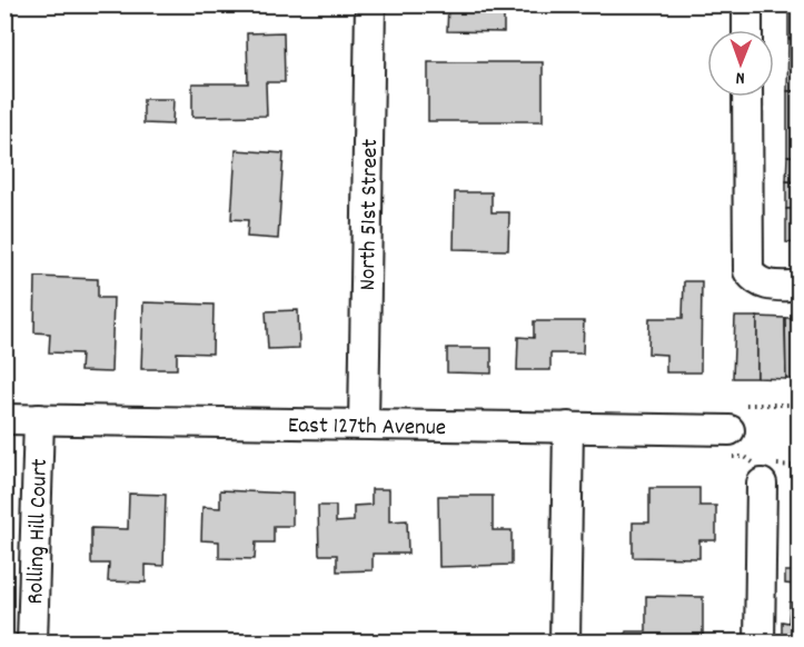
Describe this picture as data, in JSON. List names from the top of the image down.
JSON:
{
  "streets": {
    "street": ["North 51st Street", "East 127th Avenue", "Rolling Hill Court"]
  },
  "crossings": [
    ["North 51st Street", "East 127th Avenue"],
    ["East 127th Avenue", "Rolling Hill Court"]
  ],
  "north": "bottom"
}
